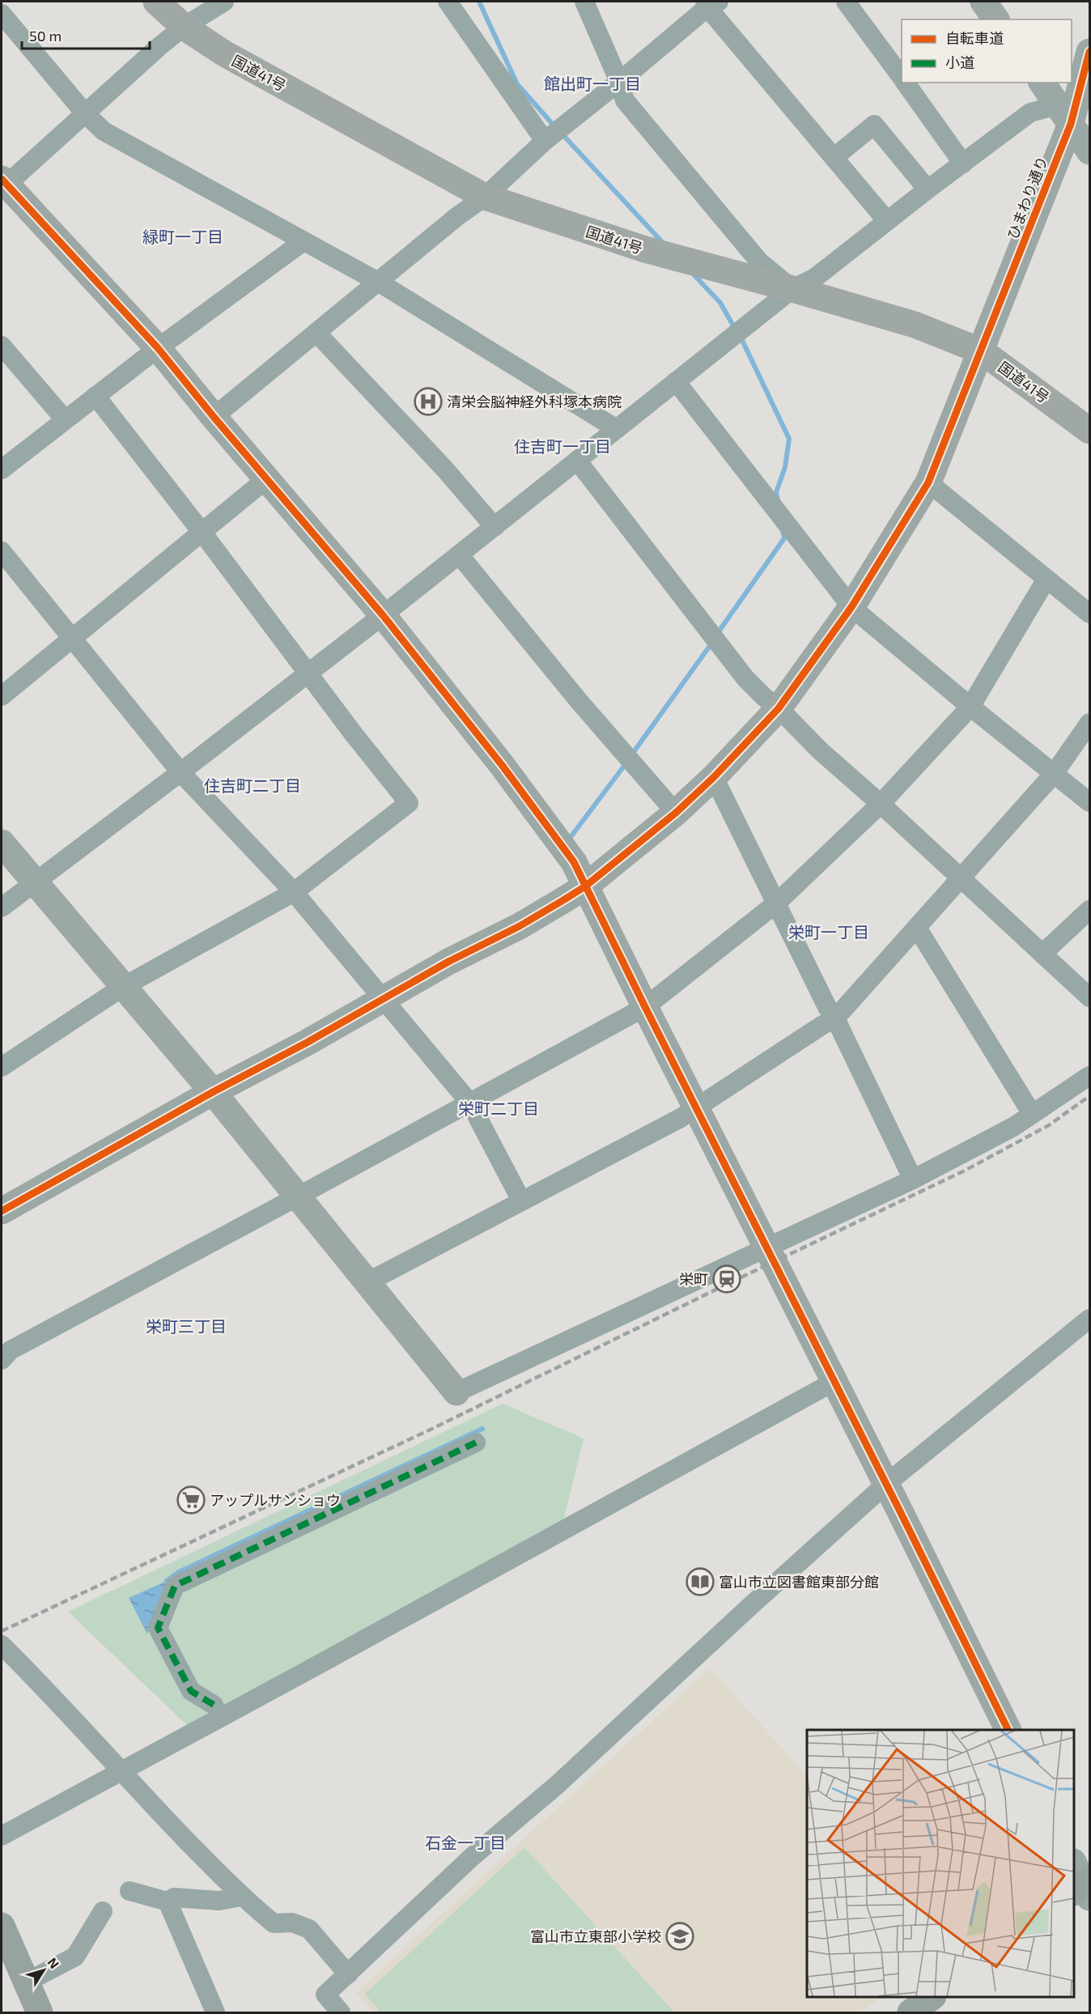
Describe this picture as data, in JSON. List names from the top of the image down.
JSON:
{
  "streets": {
    "highway": ["国道41号"],
    "street": ["ひまわり通り"]
  },
  "crossings": [
    ["国道41号", "ひまわり通り"]
  ],
  "districts": [
    "館出町一丁目",
    "緑町一丁目",
    "住吉町一丁目",
    "住吉町二丁目",
    "栄町一丁目",
    "栄町二丁目",
    "栄町三丁目",
    "石金一丁目"
  ],
  "places": {
    "hospital": ["清栄会脳神経外科塚本病院"],
    "station": ["栄町"],
    "supermarket": ["アップルサンショウ"],
    "library": ["富山市立図書館東部分館"],
    "school or university": ["富山市立東部小学校"]
  },
  "legend": ["自転車道", "小道"],
  "scale_bar": "50 m",
  "north": "top right"
}
